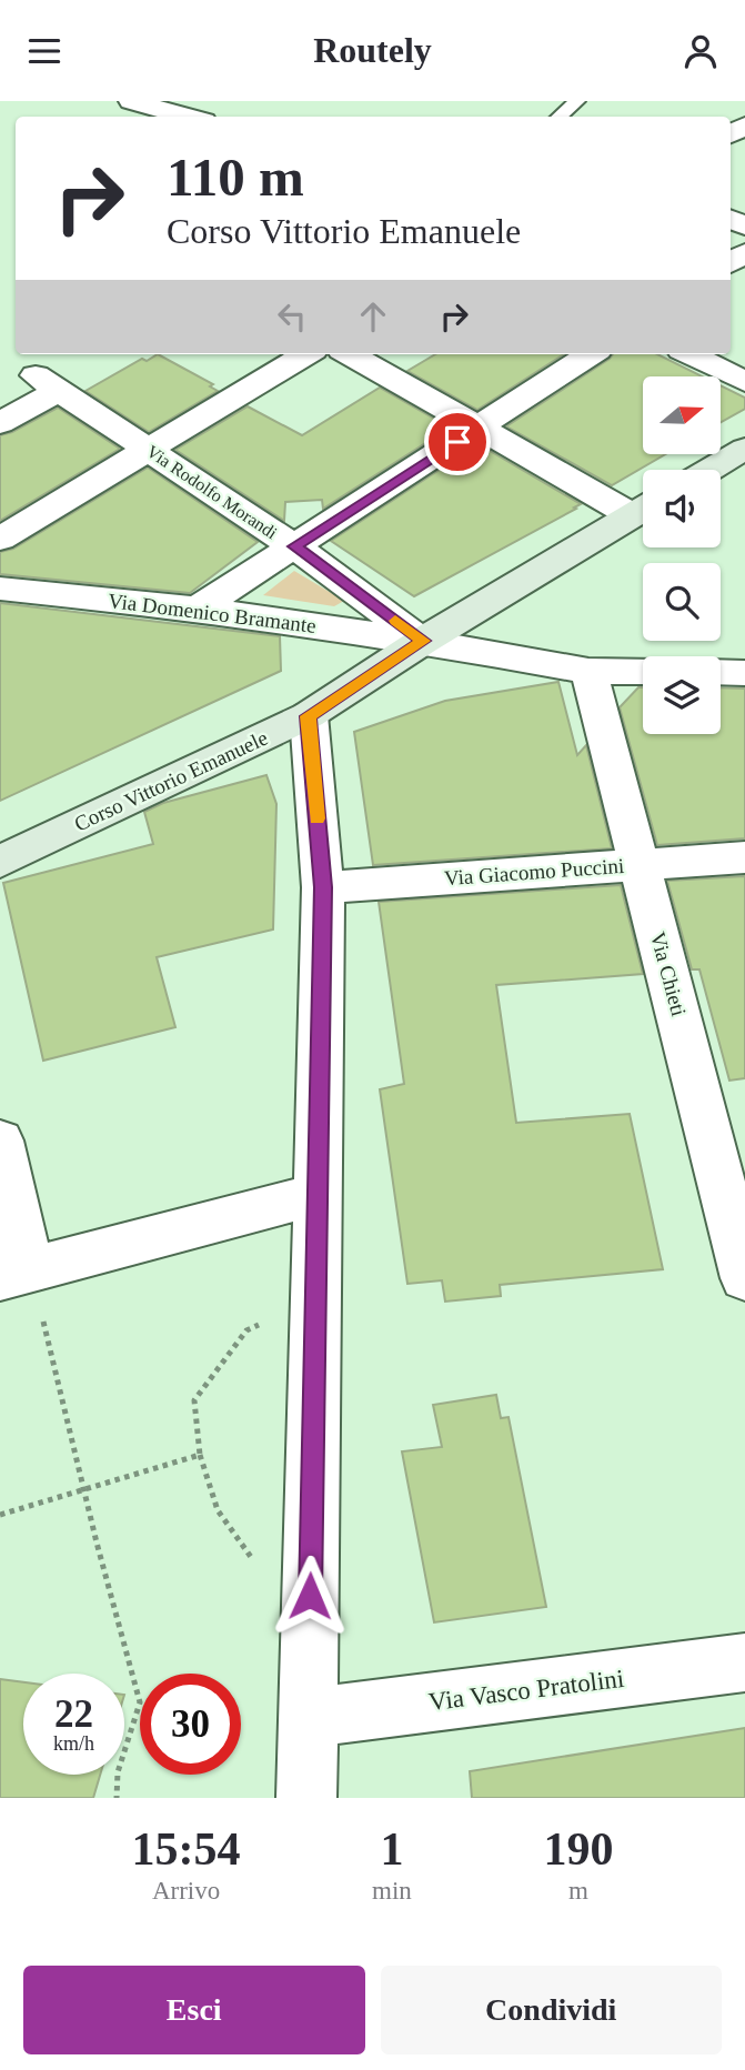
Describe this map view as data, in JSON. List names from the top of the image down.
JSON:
{
  "streets": {
    "main road": ["Corso Vittorio Emanuele"],
    "street": [
      "Via Rodolfo Morandi",
      "Via Domenico Bramante",
      "Via Giacomo Puccini",
      "Via Chieti",
      "Via Vasco Pratolini"
    ]
  },
  "crossings": [
    ["Via Rodolfo Morandi", "Via Domenico Bramante"],
    ["Via Rodolfo Morandi", "Corso Vittorio Emanuele"],
    ["Via Domenico Bramante", "Corso Vittorio Emanuele"],
    ["Via Domenico Bramante", "Via Chieti"],
    ["Via Giacomo Puccini", "Via Chieti"]
  ],
  "north": "right",
  "page": {
    "header": "Routely",
    "turn": ["110 m", "Corso Vittorio Emanuele"],
    "speed": "22 km/h",
    "limit": "30",
    "eta": [
      "15:54",
      "Arrivo",
      "1",
      "min",
      "190",
      "m"
    ],
    "buttons": ["Esci", "Condividi"]
  }
}
